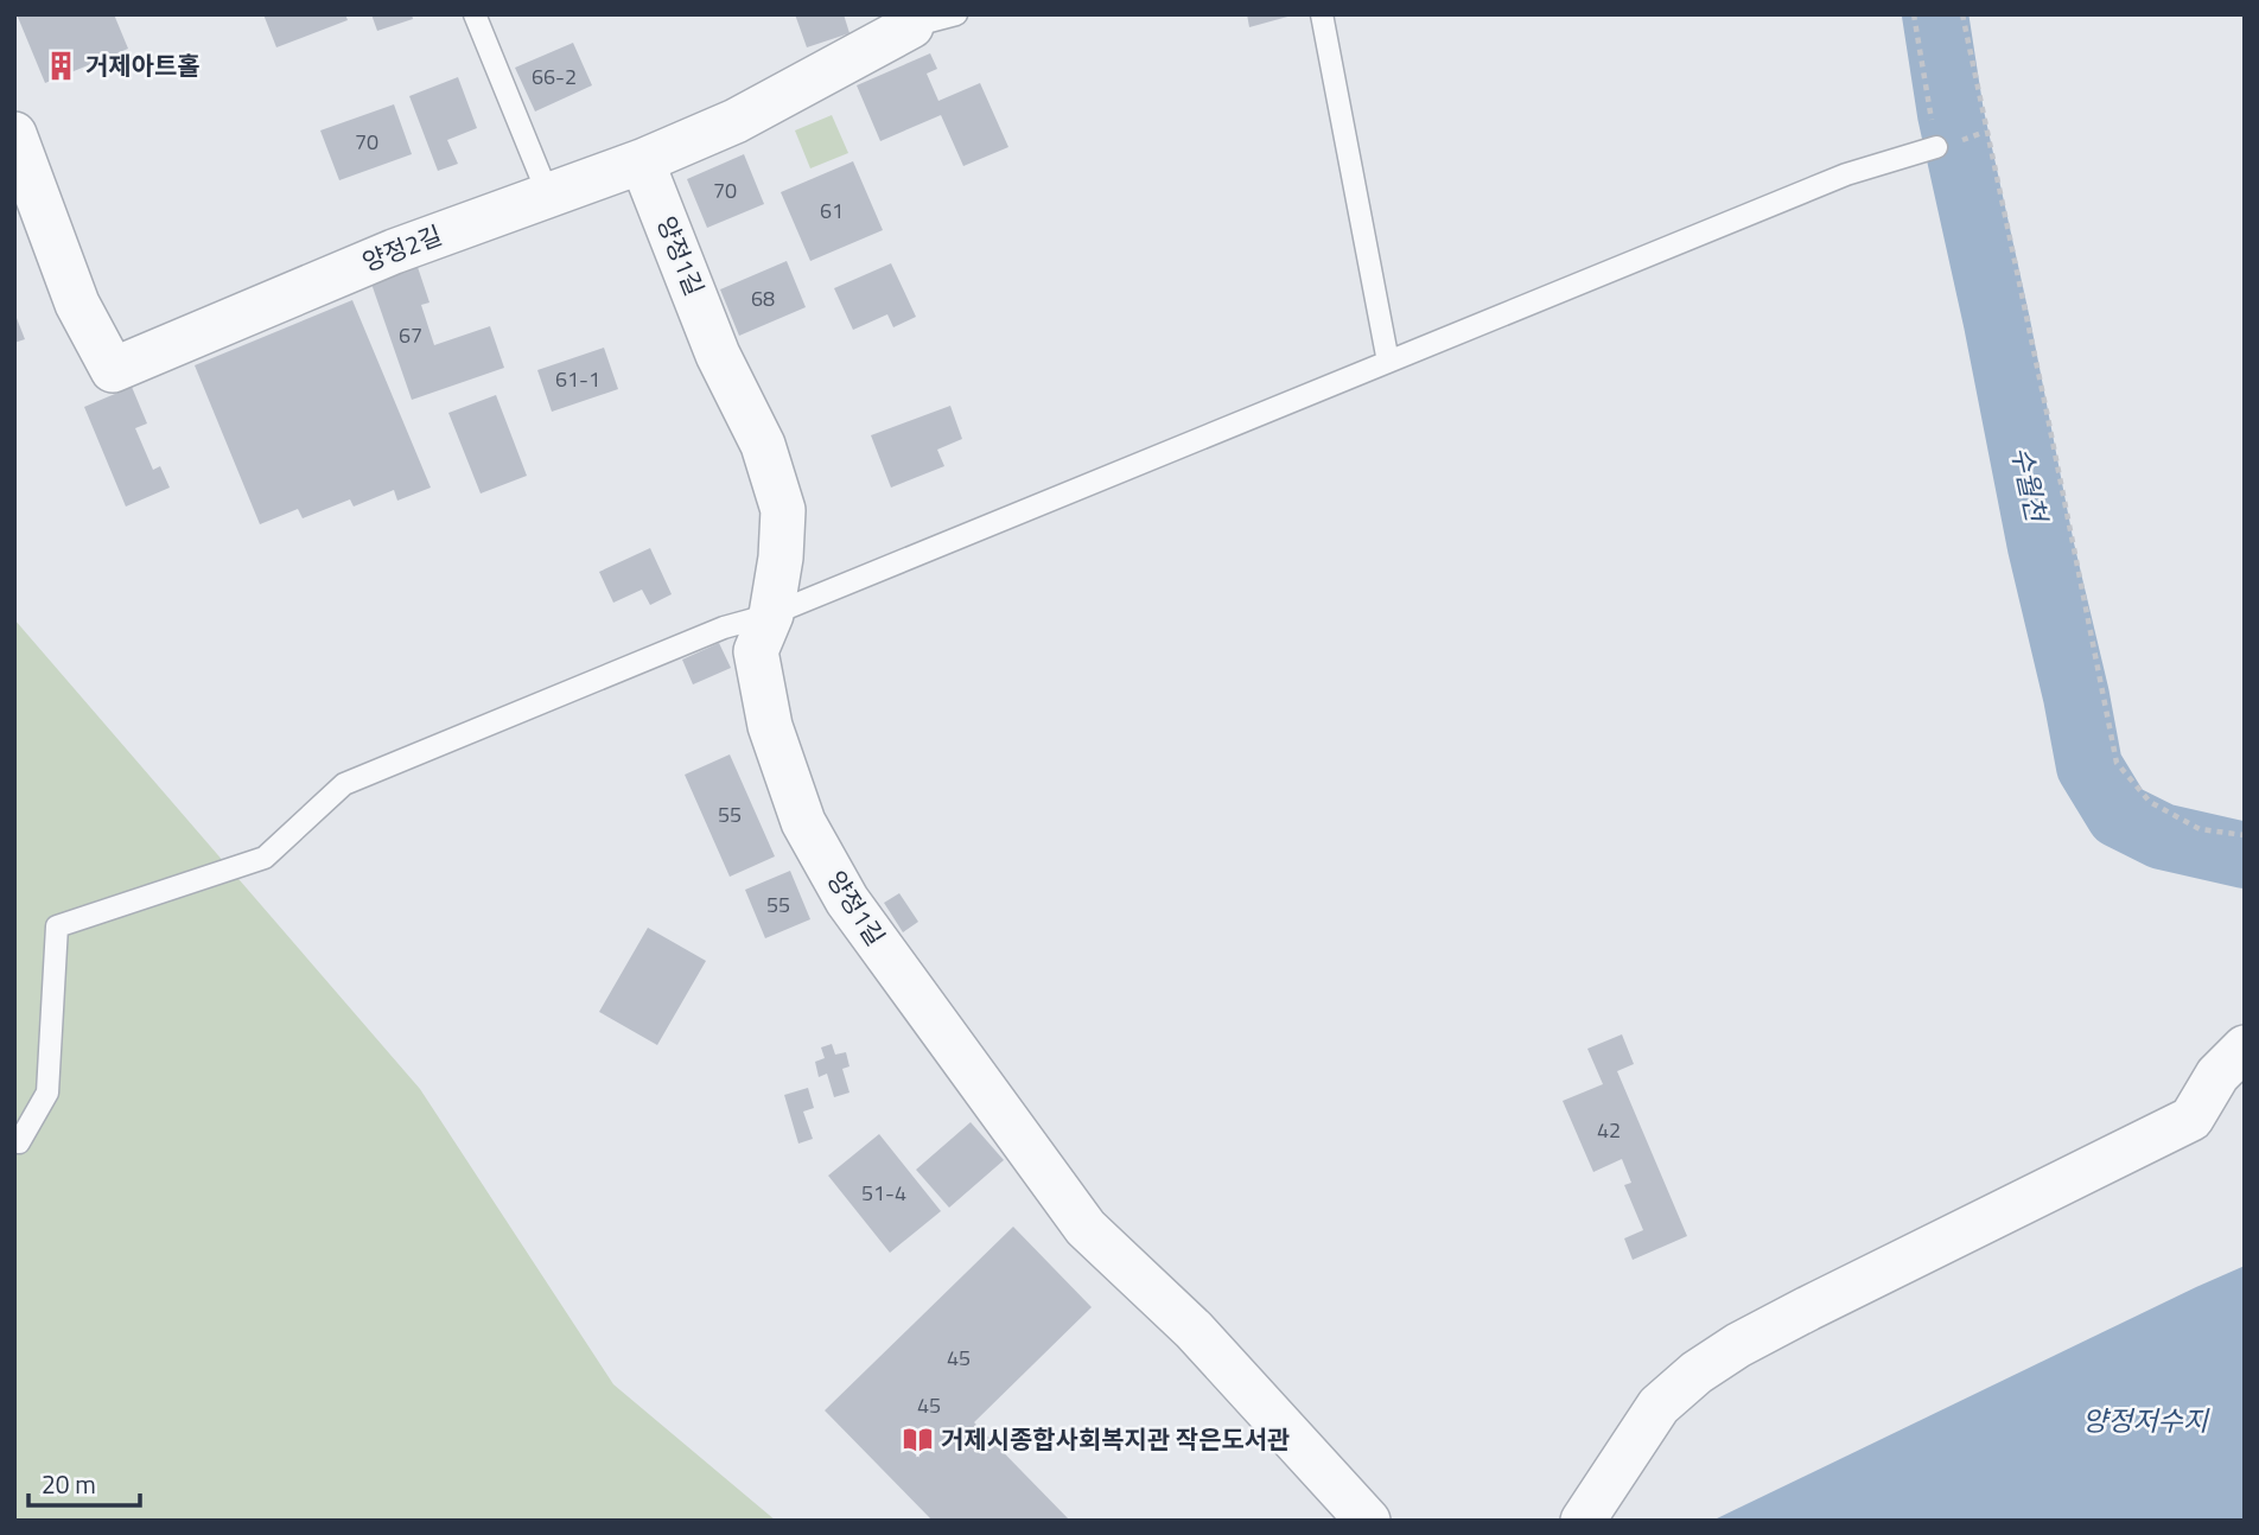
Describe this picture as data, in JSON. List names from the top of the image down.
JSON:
{
  "streets": {
    "street": ["양정2길", "양정1길"]
  },
  "crossings": [
    ["양정2길", "양정1길"]
  ],
  "water": ["수월천", "양정저수지"],
  "places": {
    "building": ["거제아트홀"],
    "library": ["거제시종합사회복지관 작은도서관"]
  },
  "house_numbers": [
    "66-2",
    "70",
    "70",
    "61",
    "68",
    "67",
    "61-1",
    "55",
    "55",
    "42",
    "51-4",
    "45",
    "45"
  ],
  "scale_bar": "20 m"
}
